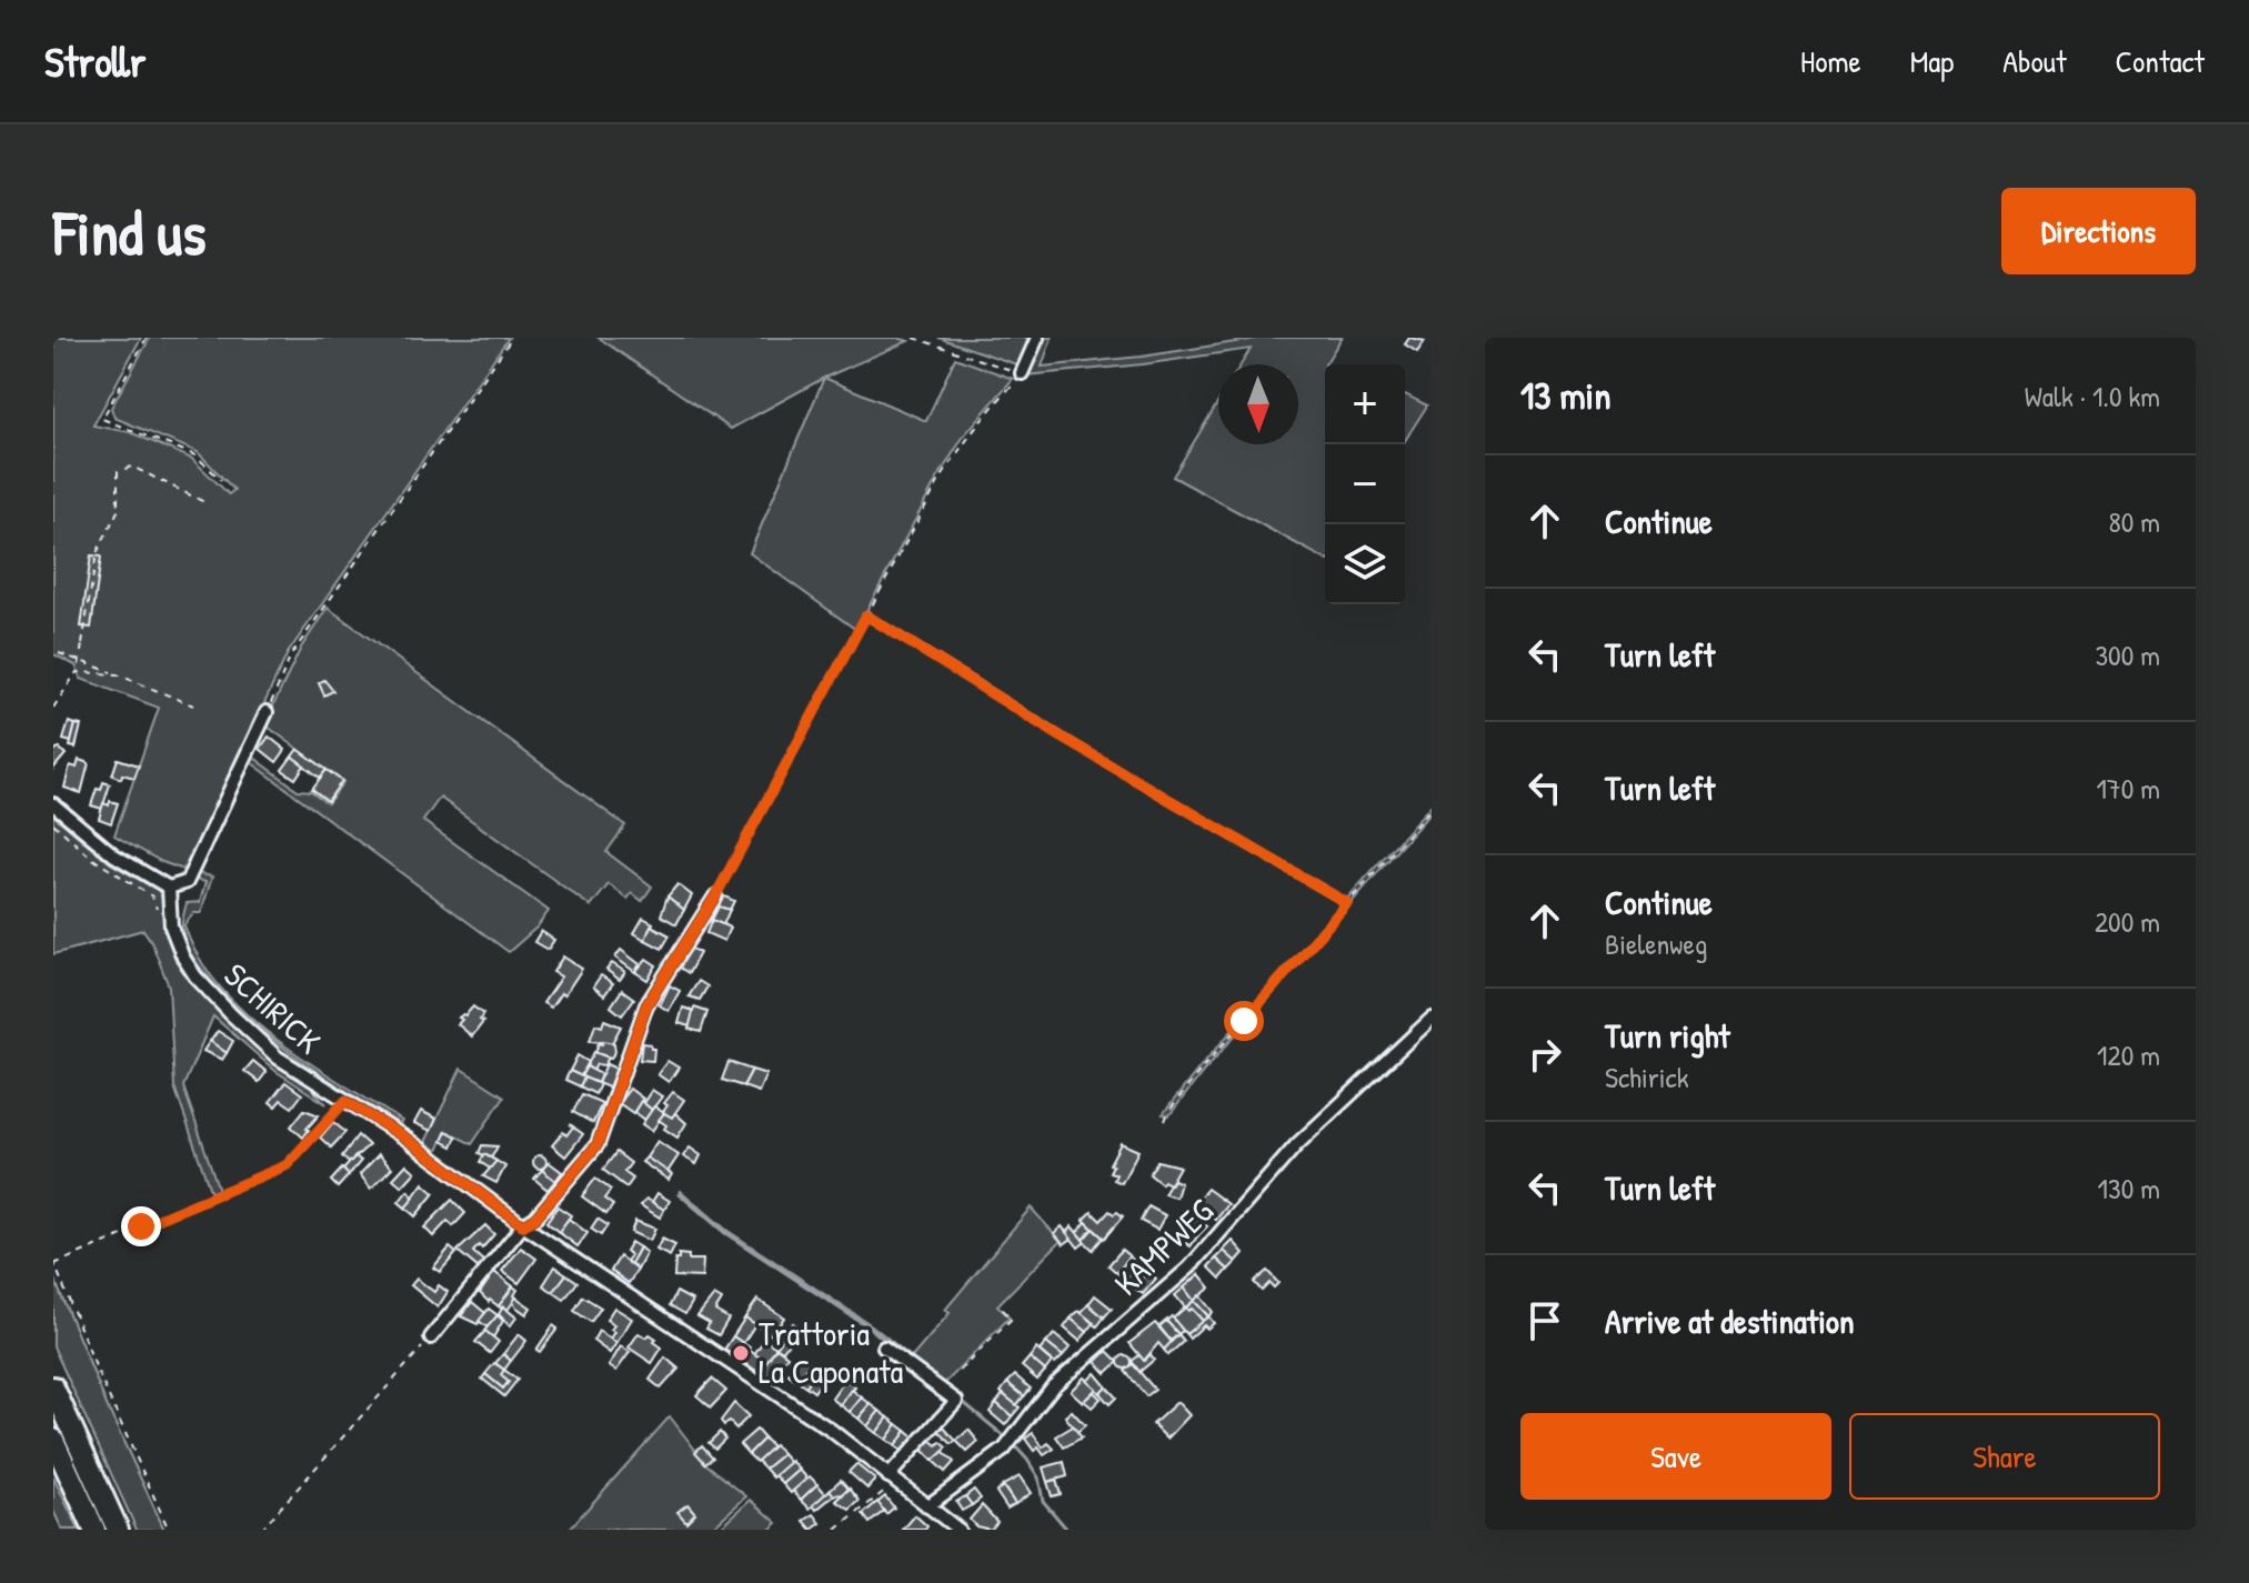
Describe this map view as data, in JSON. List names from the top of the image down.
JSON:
{
  "streets": {
    "street": ["SCHIRICK", "KAMPWEG"]
  },
  "crossings": [
    ["SCHIRICK", "KAMPWEG"]
  ],
  "places": ["Trattoria La Caponata"],
  "north": "bottom",
  "page": {
    "header": "Strollr",
    "nav": [
      "Home",
      "Map",
      "About",
      "Contact"
    ],
    "buttons": [
      "Directions",
      ["Save", "Share"]
    ],
    "title": "Find us",
    "heading": ["13 min", "Walk · 1.0 km"],
    "map_buttons": ["+", "−"],
    "list": [
      ["Continue", "80 m"],
      ["Turn left", "300 m"],
      ["Turn left", "170 m"],
      ["Continue", "Bielenweg", "200 m"],
      ["Turn right", "Schirick", "120 m"],
      ["Turn left", "130 m"],
      "Arrive at destination"
    ]
  }
}
